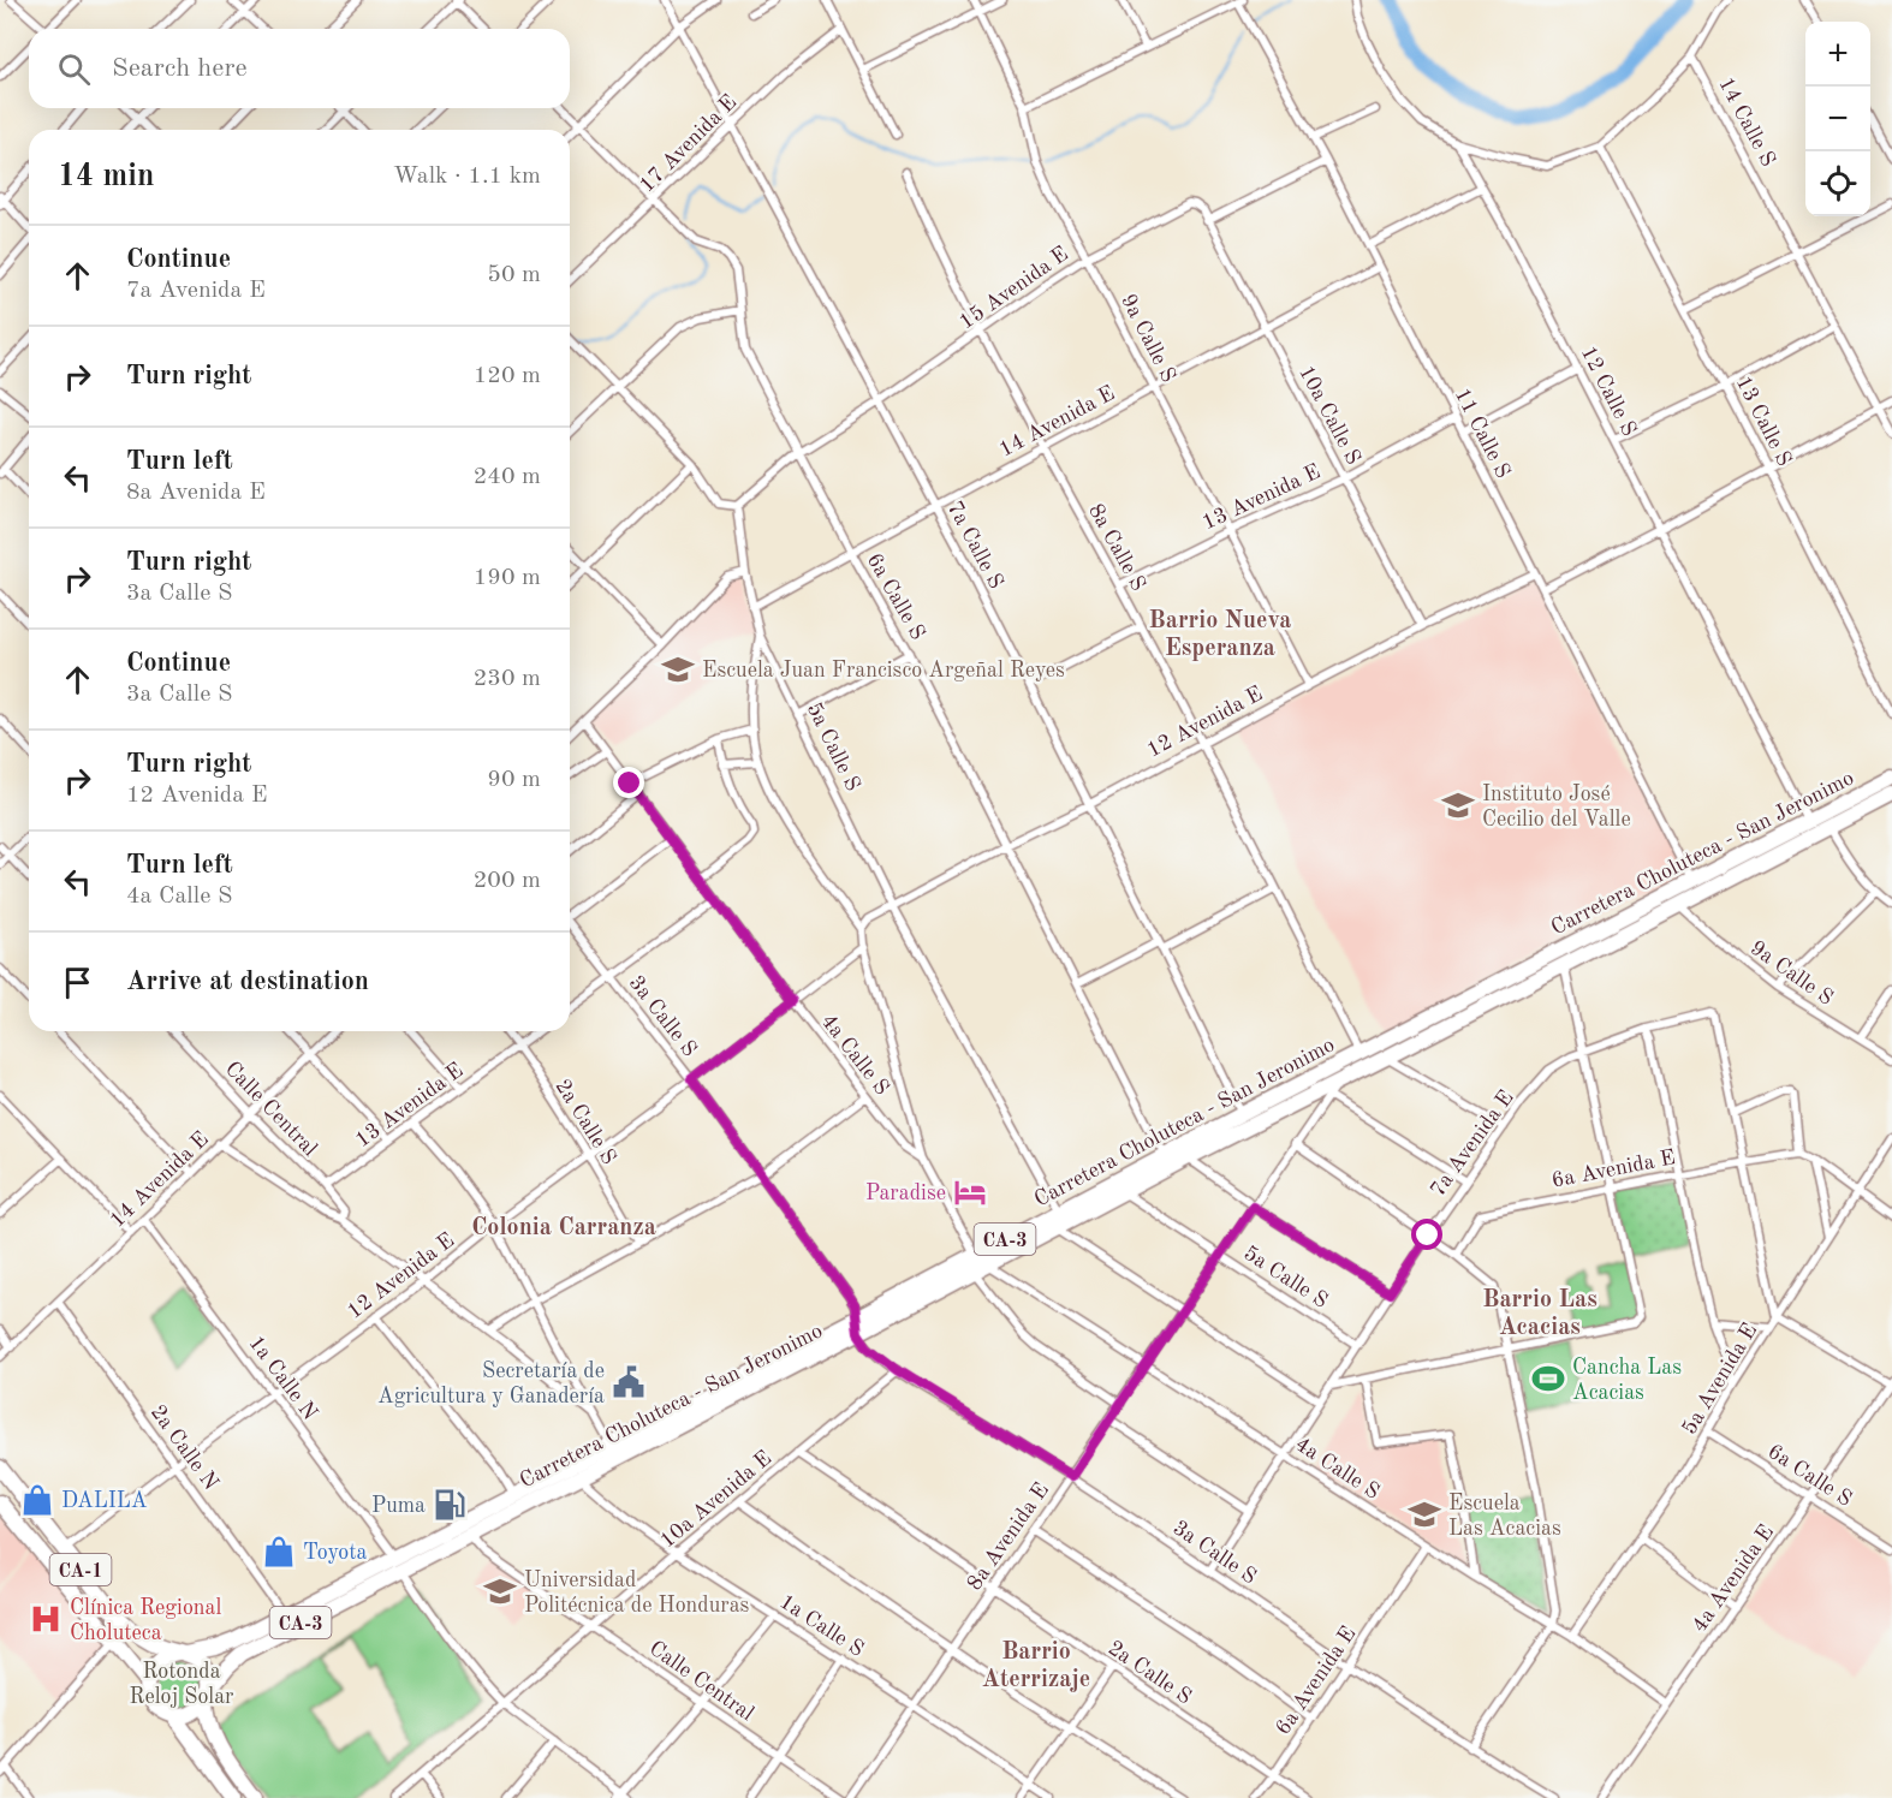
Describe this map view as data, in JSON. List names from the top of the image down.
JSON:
{
  "streets": {
    "highway": ["Carretera Choluteca - San Jeronimo", "CA-3", "CA-1"],
    "street": [
      "14 Calle S",
      "17 Avenida E",
      "15 Avenida E",
      "9a Calle S",
      "12 Calle S",
      "10a Calle S",
      "14 Avenida E",
      "13 Calle S",
      "11 Calle S",
      "13 Avenida E",
      "7a Calle S",
      "8a Calle S",
      "6a Calle S",
      "12 Avenida E",
      "5a Calle S",
      "3a Calle S",
      "4a Calle S",
      "Calle Central",
      "2a Calle S",
      "7a Avenida E",
      "6a Avenida E",
      "1a Calle N",
      "5a Avenida E",
      "2a Calle N",
      "10a Avenida E",
      "8a Avenida E",
      "4a Avenida E",
      "1a Calle S"
    ]
  },
  "crossings": [
    ["17 Avenida E", "7a Calle S"],
    ["17 Avenida E", "6a Calle S"],
    ["15 Avenida E", "9a Calle S"],
    ["15 Avenida E", "10a Calle S"],
    ["15 Avenida E", "7a Calle S"],
    ["15 Avenida E", "8a Calle S"],
    ["15 Avenida E", "6a Calle S"],
    ["15 Avenida E", "5a Calle S"],
    ["9a Calle S", "14 Avenida E"],
    ["9a Calle S", "13 Avenida E"],
    ["9a Calle S", "12 Avenida E"],
    ["9a Calle S", "Carretera Choluteca - San Jeronimo"],
    ["12 Calle S", "Carretera Choluteca - San Jeronimo"],
    ["10a Calle S", "14 Avenida E"],
    ["10a Calle S", "13 Avenida E"],
    ["10a Calle S", "12 Avenida E"],
    ["14 Avenida E", "11 Calle S"],
    ["14 Avenida E", "7a Calle S"],
    ["14 Avenida E", "8a Calle S"],
    ["14 Avenida E", "6a Calle S"],
    ["14 Avenida E", "5a Calle S"],
    ["14 Avenida E", "Calle Central"],
    ["14 Avenida E", "1a Calle N"],
    ["14 Avenida E", "2a Calle N"],
    ["11 Calle S", "13 Avenida E"],
    ["11 Calle S", "12 Avenida E"],
    ["11 Calle S", "Carretera Choluteca - San Jeronimo"],
    ["13 Avenida E", "8a Calle S"],
    ["13 Avenida E", "Calle Central"],
    ["13 Avenida E", "2a Calle S"],
    ["7a Calle S", "12 Avenida E"],
    ["7a Calle S", "Carretera Choluteca - San Jeronimo"],
    ["8a Calle S", "12 Avenida E"],
    ["8a Calle S", "Carretera Choluteca - San Jeronimo"],
    ["6a Calle S", "12 Avenida E"],
    ["6a Calle S", "Carretera Choluteca - San Jeronimo"],
    ["6a Calle S", "5a Avenida E"],
    ["6a Calle S", "4a Avenida E"],
    ["12 Avenida E", "5a Calle S"],
    ["12 Avenida E", "3a Calle S"],
    ["12 Avenida E", "4a Calle S"],
    ["12 Avenida E", "Calle Central"],
    ["12 Avenida E", "2a Calle S"],
    ["12 Avenida E", "1a Calle N"],
    ["12 Avenida E", "2a Calle N"],
    ["12 Avenida E", "CA-1"],
    ["5a Calle S", "Carretera Choluteca - San Jeronimo"],
    ["5a Calle S", "7a Avenida E"],
    ["5a Calle S", "8a Avenida E"],
    ["Carretera Choluteca - San Jeronimo", "3a Calle S"],
    ["Carretera Choluteca - San Jeronimo", "4a Calle S"],
    ["Carretera Choluteca - San Jeronimo", "Calle Central"],
    ["Carretera Choluteca - San Jeronimo", "1a Calle N"],
    ["Carretera Choluteca - San Jeronimo", "2a Calle N"],
    ["Carretera Choluteca - San Jeronimo", "8a Avenida E"],
    ["Carretera Choluteca - San Jeronimo", "CA-1"],
    ["Carretera Choluteca - San Jeronimo", "1a Calle S"],
    ["3a Calle S", "7a Avenida E"],
    ["3a Calle S", "6a Avenida E"],
    ["3a Calle S", "10a Avenida E"],
    ["3a Calle S", "8a Avenida E"],
    ["4a Calle S", "7a Avenida E"],
    ["4a Calle S", "6a Avenida E"],
    ["4a Calle S", "5a Avenida E"],
    ["4a Calle S", "8a Avenida E"],
    ["4a Calle S", "4a Avenida E"],
    ["Calle Central", "10a Avenida E"],
    ["2a Calle S", "6a Avenida E"],
    ["2a Calle S", "10a Avenida E"],
    ["2a Calle S", "8a Avenida E"],
    ["1a Calle N", "10a Avenida E"],
    ["10a Avenida E", "1a Calle S"],
    ["8a Avenida E", "1a Calle S"]
  ],
  "districts": [
    "Barrio Nueva Esperanza",
    "Colonia Carranza",
    "Barrio Las Acacias",
    "Barrio Aterrizaje"
  ],
  "parks": ["Rotonda Reloj Solar"],
  "places": {
    "school or university": [
      "Escuela Juan Francisco Argeñal Reyes",
      "Instituto José Cecilio del Valle",
      "Escuela Las Acacias",
      "Universidad Politécnica de Honduras"
    ],
    "hotel": ["Paradise"],
    "sports": ["Cancha Las Acacias"],
    "public building": ["Secretaría de Agricultura y Ganadería"],
    "shop": ["DALILA", "Toyota"],
    "fuel station": ["Puma"],
    "hospital": ["Clínica Regional Choluteca"]
  },
  "page": {
    "map_buttons": ["+", "−"],
    "search": "Search here",
    "heading": ["14 min", "Walk · 1.1 km"],
    "list": [
      ["Continue", "7a Avenida E", "50 m"],
      ["Turn right", "120 m"],
      ["Turn left", "8a Avenida E", "240 m"],
      ["Turn right", "3a Calle S", "190 m"],
      ["Continue", "3a Calle S", "230 m"],
      ["Turn right", "12 Avenida E", "90 m"],
      ["Turn left", "4a Calle S", "200 m"],
      "Arrive at destination"
    ]
  }
}
